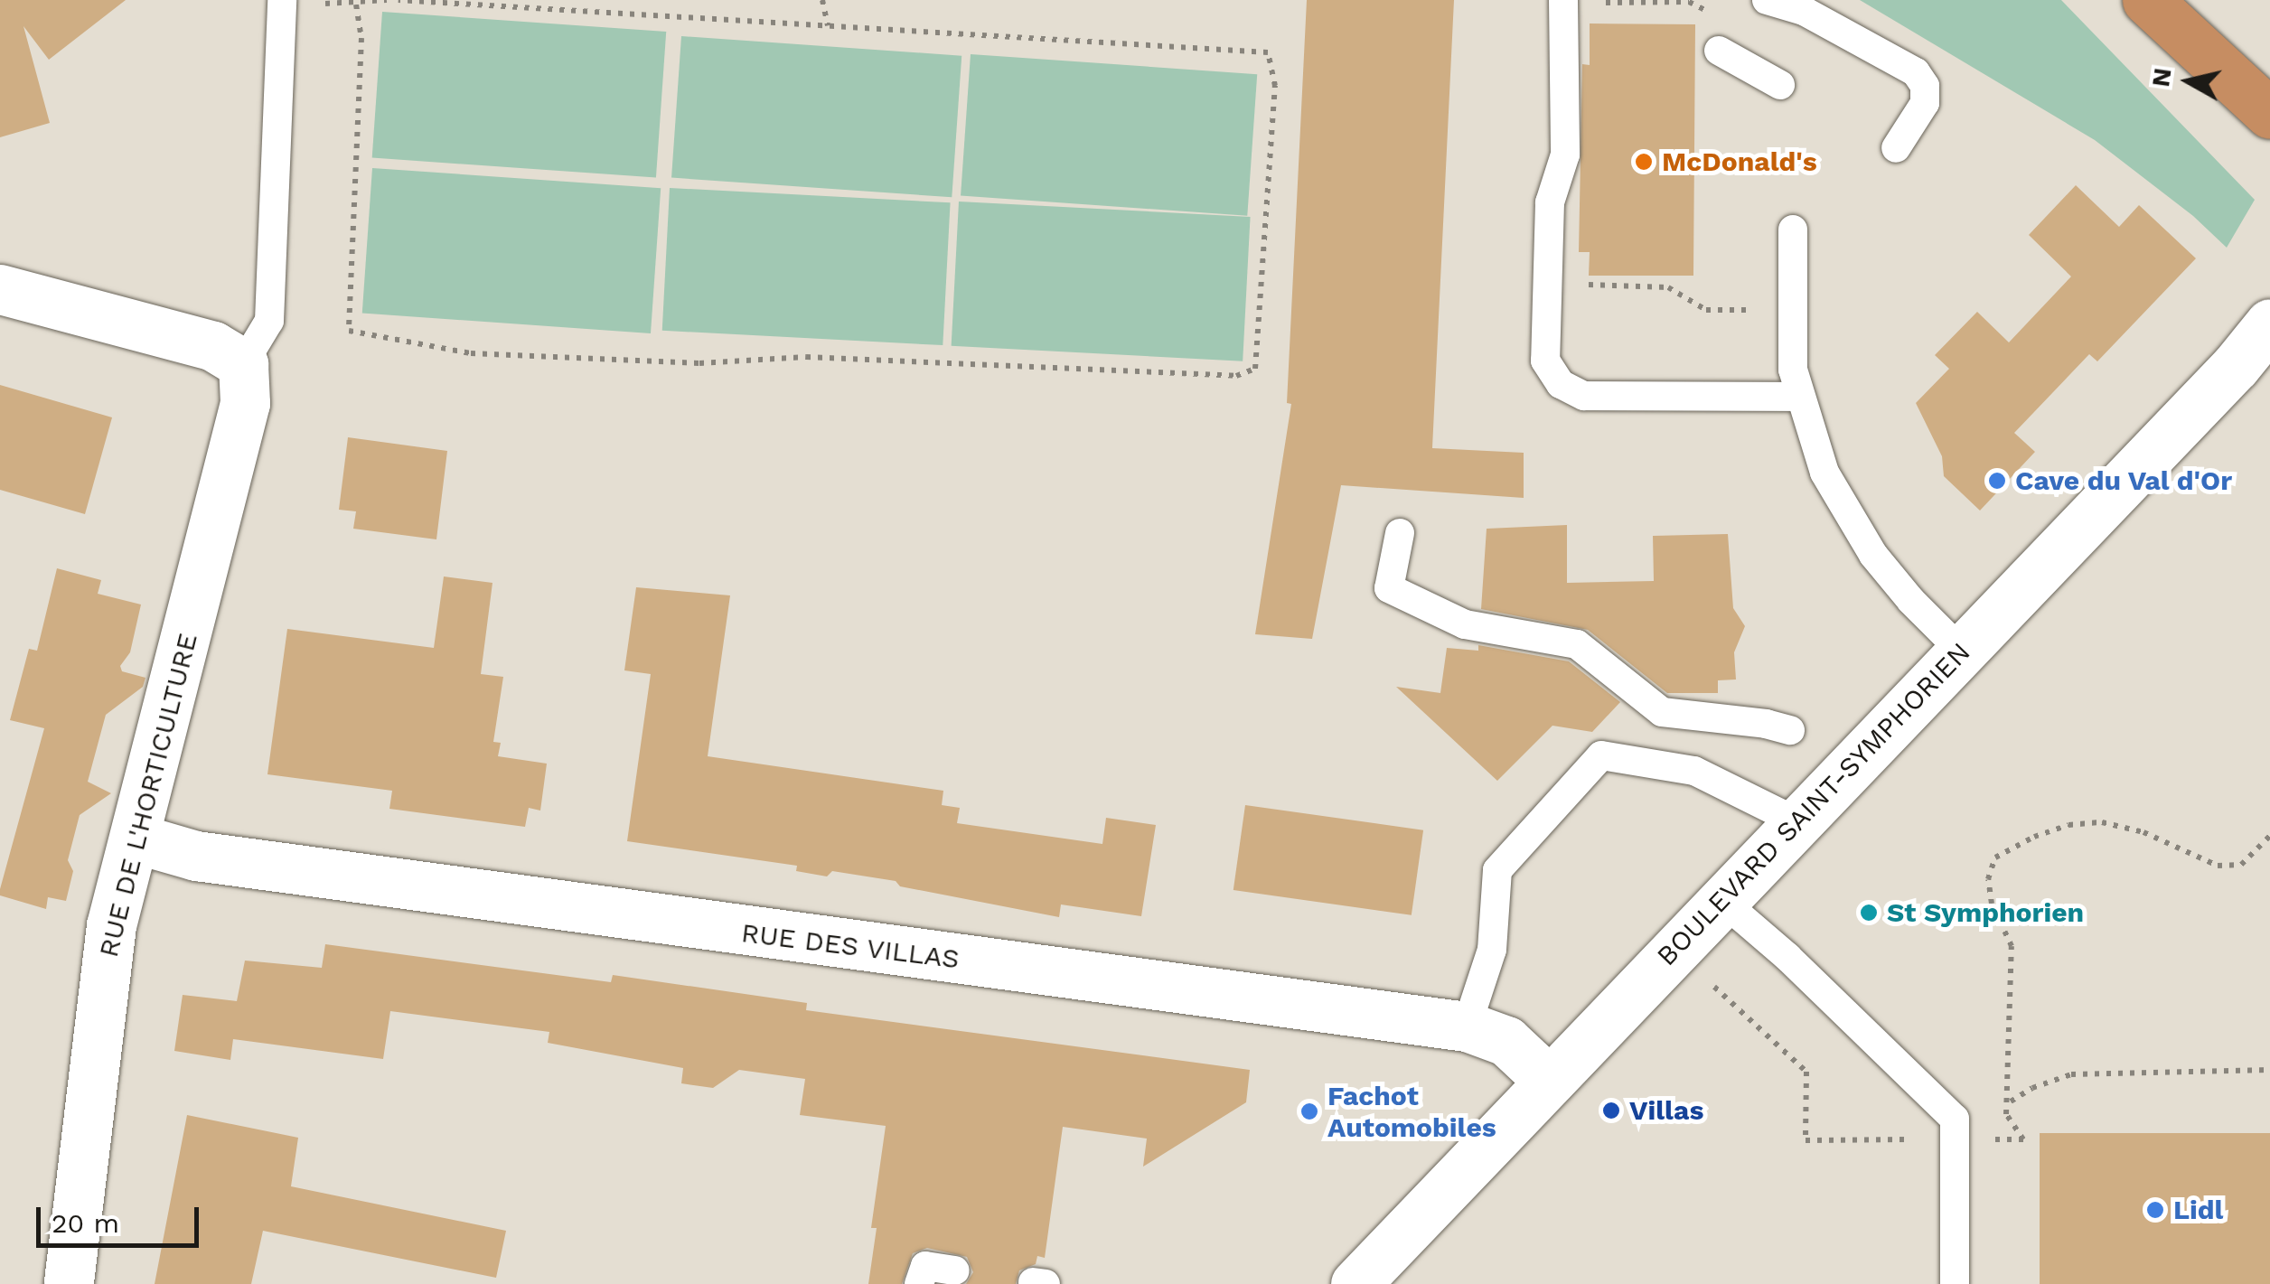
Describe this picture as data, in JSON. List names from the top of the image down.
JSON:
{
  "streets": {
    "street": ["RUE DE L'HORTICULTURE", "BOULEVARD SAINT-SYMPHORIEN", "RUE DES VILLAS"]
  },
  "crossings": [
    ["RUE DE L'HORTICULTURE", "RUE DES VILLAS"],
    ["BOULEVARD SAINT-SYMPHORIEN", "RUE DES VILLAS"]
  ],
  "places": [
    "McDonald's",
    "Cave du Val d'Or",
    "St Symphorien",
    "Villas",
    "Fachot Automobiles",
    "Lidl"
  ],
  "scale_bar": "20 m",
  "north": "left"
}
